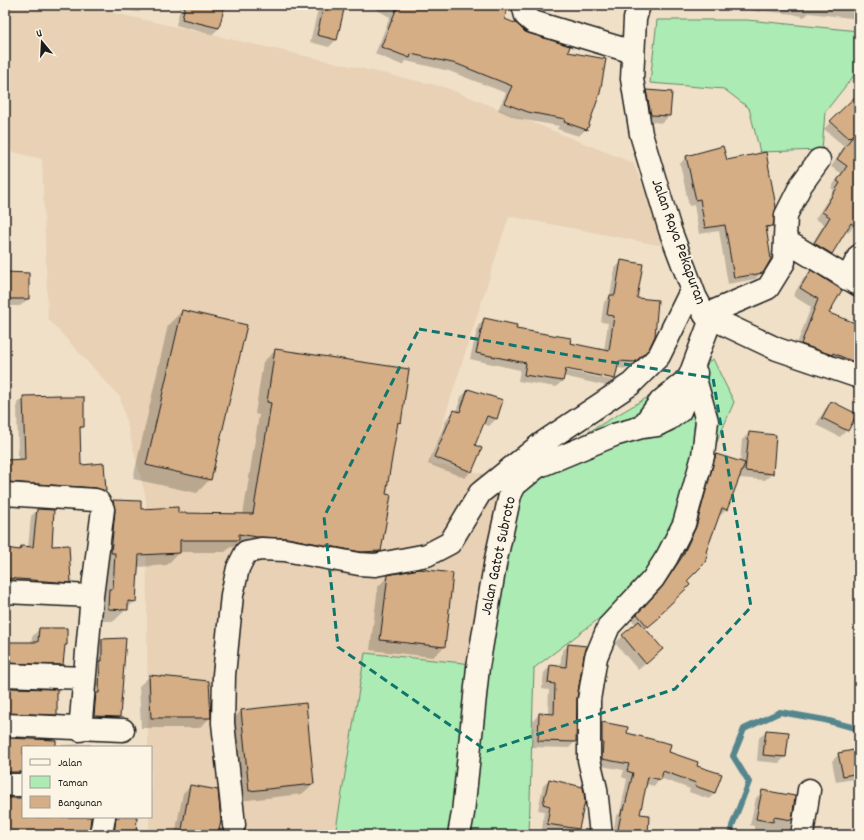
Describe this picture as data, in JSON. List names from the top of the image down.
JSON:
{
  "streets": {
    "street": ["Jalan Raya Pekapuran", "Jalan Gatot Subroto"]
  },
  "crossings": [
    ["Jalan Raya Pekapuran", "Jalan Gatot Subroto"]
  ],
  "legend": ["Jalan", "Taman", "Bangunan"],
  "north": "top"
}
